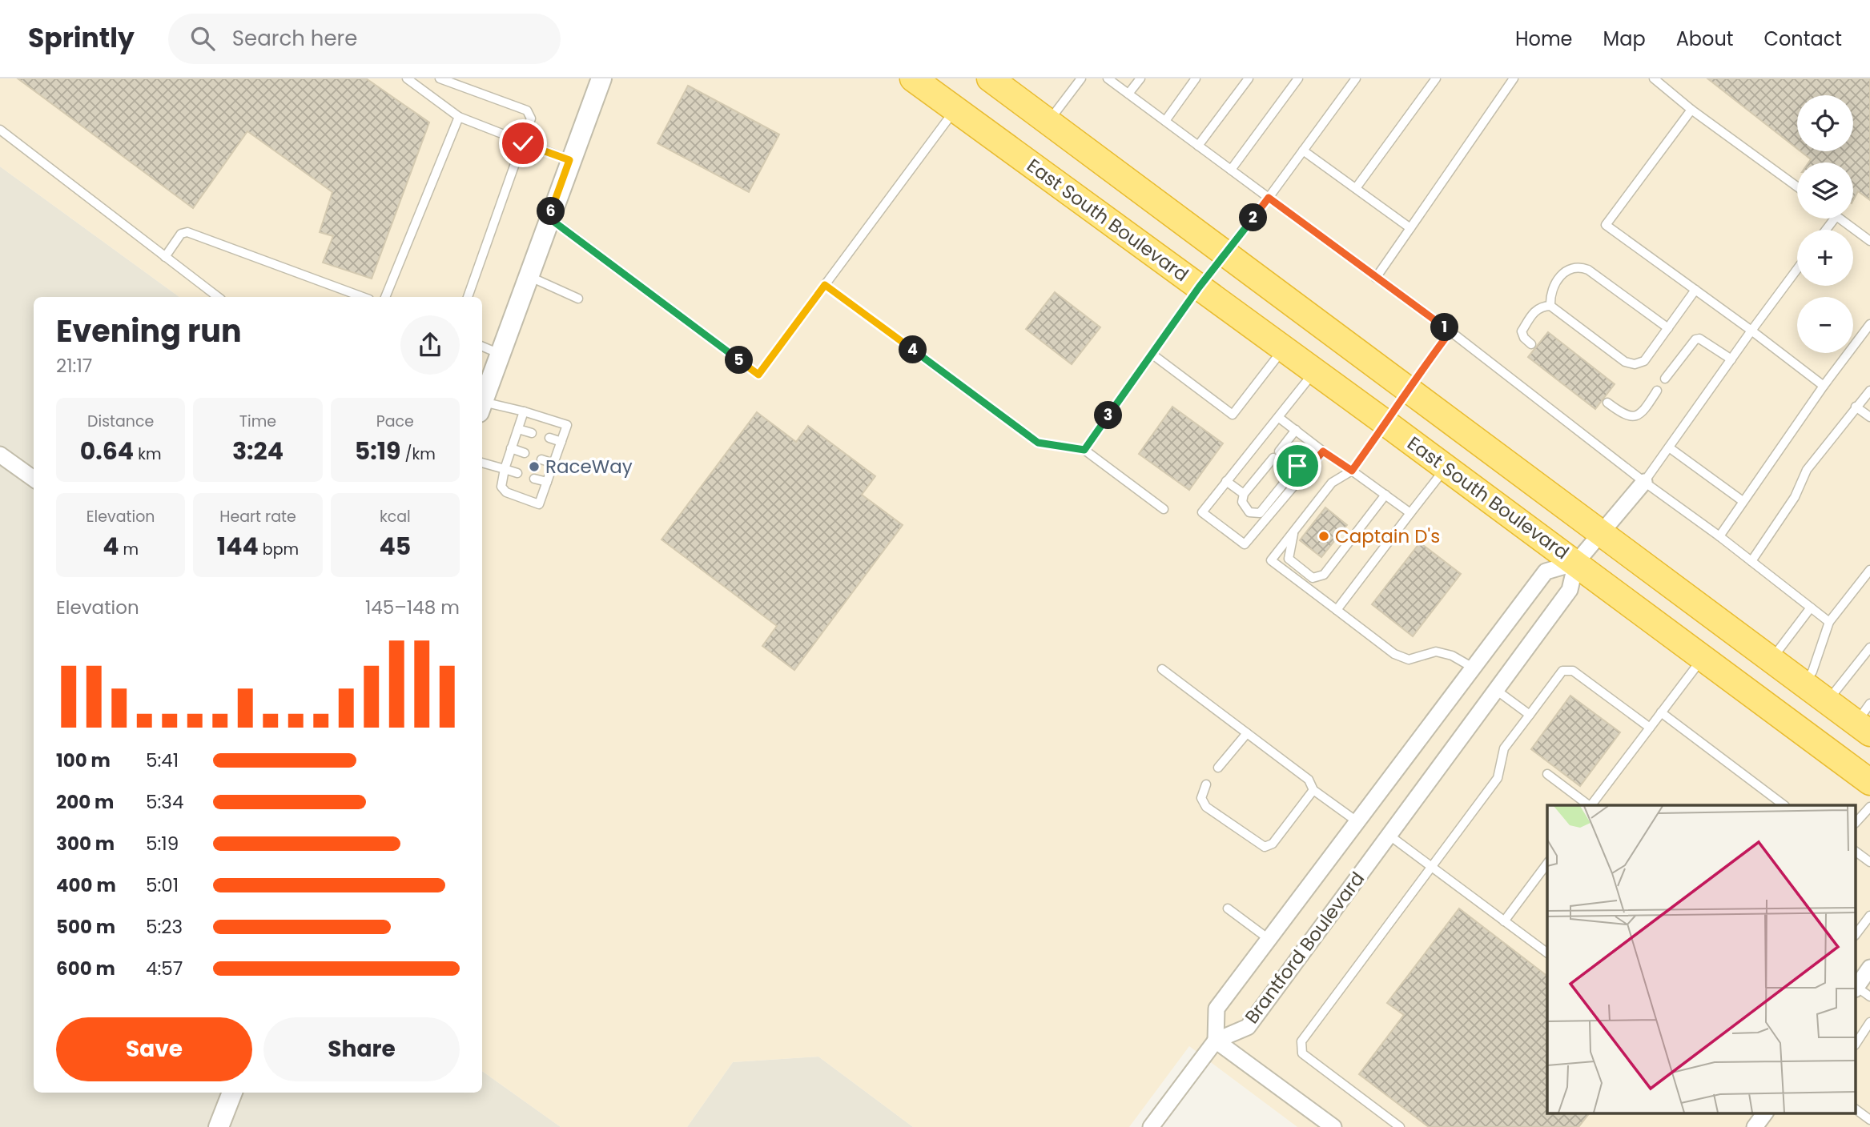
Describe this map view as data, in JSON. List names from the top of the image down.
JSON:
{
  "streets": {
    "highway": ["East South Boulevard"],
    "street": ["Brantford Boulevard"]
  },
  "crossings": [
    ["East South Boulevard", "Brantford Boulevard"]
  ],
  "places": ["RaceWay", "Captain D's"],
  "page": {
    "header": "Sprintly",
    "search": "Search here",
    "nav": [
      "Home",
      "Map",
      "About",
      "Contact"
    ],
    "map_buttons": ["+", "−"],
    "pins": [
      "6",
      "2",
      "1",
      "4",
      "5",
      "3"
    ],
    "heading": ["Evening run", "21:17"],
    "stats": [
      ["Distance", "0.64 km"],
      ["Time", "3:24"],
      ["Pace", "5:19 /km"],
      ["Elevation", "4 m"],
      ["Heart rate", "144 bpm"],
      ["kcal", "45"]
    ],
    "chart": ["Elevation", "145–148 m"],
    "list": [
      {
        "name": "100 m",
        "note": "5:41"
      },
      {
        "name": "200 m",
        "note": "5:34"
      },
      {
        "name": "300 m",
        "note": "5:19"
      },
      {
        "name": "400 m",
        "note": "5:01"
      },
      {
        "name": "500 m",
        "note": "5:23"
      },
      {
        "name": "600 m",
        "note": "4:57"
      }
    ],
    "buttons": ["Save", "Share"]
  }
}
